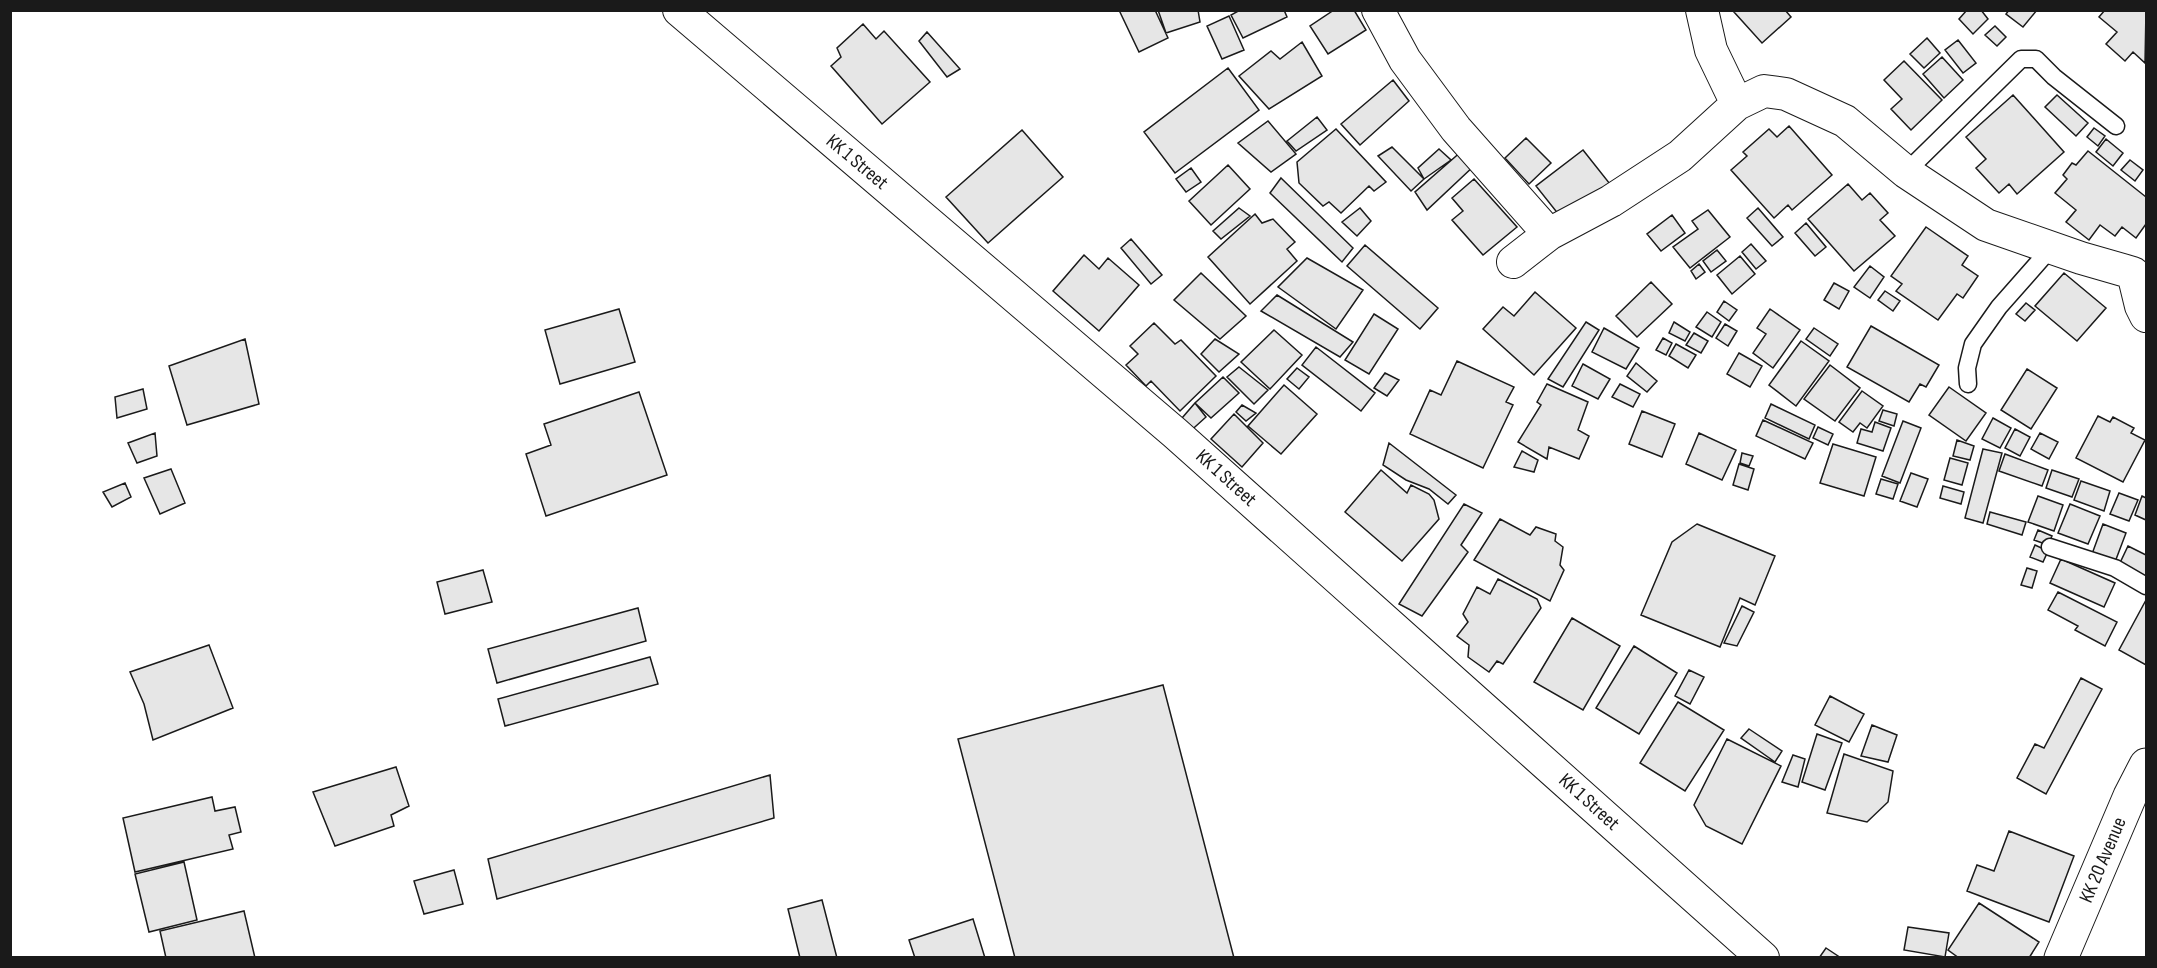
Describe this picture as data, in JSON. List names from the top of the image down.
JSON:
{
  "streets": {
    "main road": ["KK 20 Avenue"],
    "street": ["KK 1 Street"]
  }
}
